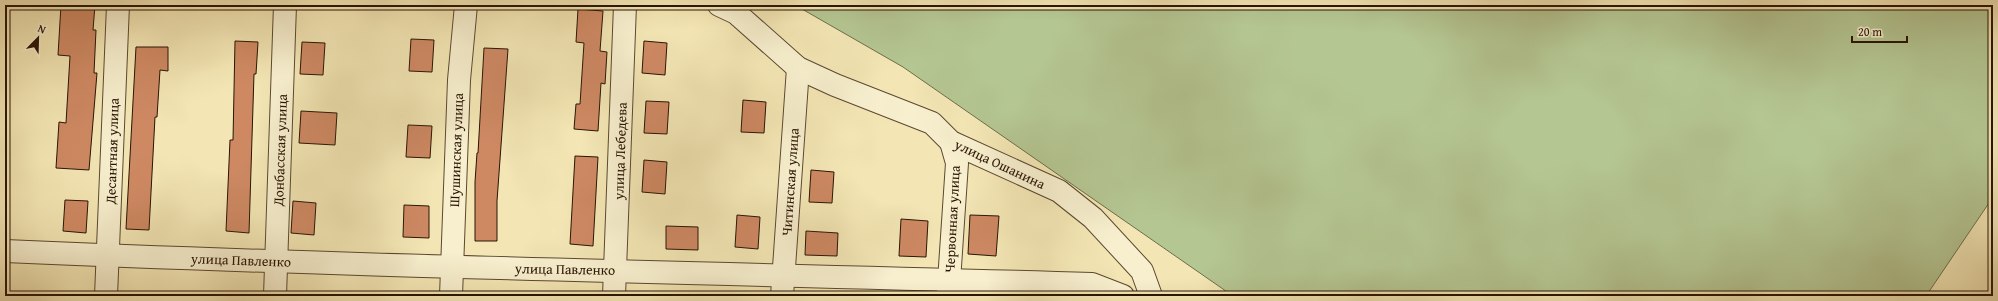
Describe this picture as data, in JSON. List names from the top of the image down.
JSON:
{
  "streets": {
    "street": [
      "Донбасская улица",
      "Шушинская улица",
      "Десантная улица",
      "улица Лебедева",
      "улица Ошанина",
      "Читинская улица",
      "Червонная улица",
      "улица Павленко"
    ]
  },
  "crossings": [
    ["Донбасская улица", "улица Павленко"],
    ["Шушинская улица", "улица Павленко"],
    ["Десантная улица", "улица Павленко"],
    ["улица Лебедева", "улица Павленко"],
    ["улица Ошанина", "Читинская улица"],
    ["улица Ошанина", "Червонная улица"],
    ["Читинская улица", "улица Павленко"],
    ["Червонная улица", "улица Павленко"]
  ],
  "scale_bar": "20 m",
  "north": "top right"
}
